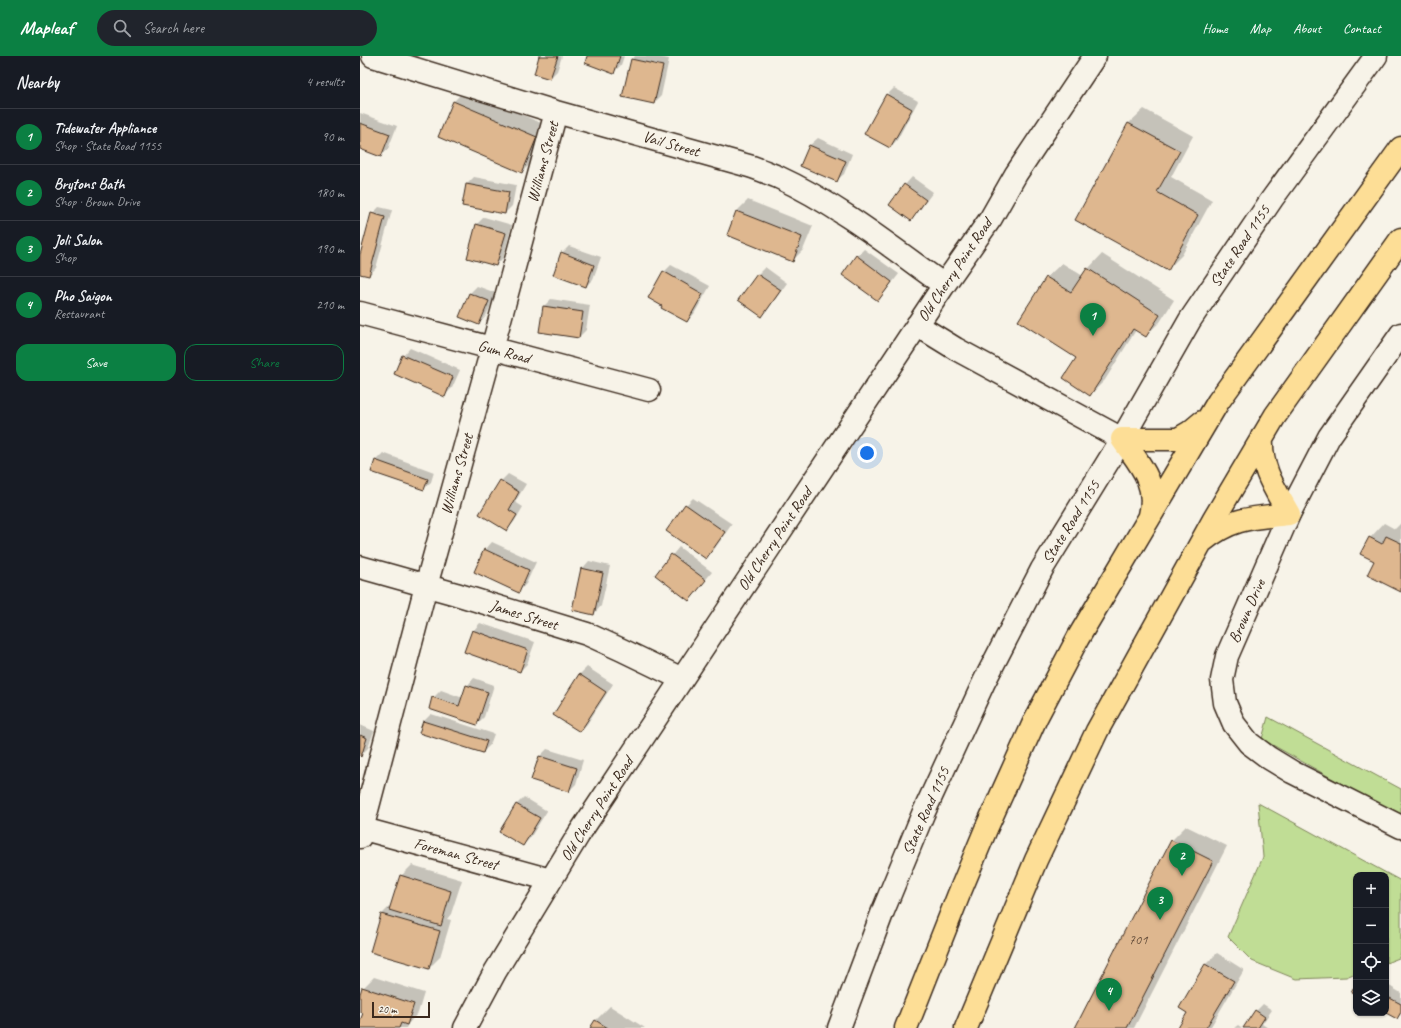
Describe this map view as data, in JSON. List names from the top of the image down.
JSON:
{
  "streets": {
    "street": [
      "Vail Street",
      "Williams Street",
      "State Road 1155",
      "Old Cherry Point Road",
      "Gum Road",
      "Brown Drive",
      "James Street",
      "Foreman Street"
    ]
  },
  "crossings": [
    ["Vail Street", "Williams Street"],
    ["Vail Street", "Old Cherry Point Road"],
    ["Williams Street", "Gum Road"],
    ["Williams Street", "James Street"],
    ["Williams Street", "Foreman Street"],
    ["Old Cherry Point Road", "James Street"],
    ["Old Cherry Point Road", "Foreman Street"]
  ],
  "house_numbers": ["701"],
  "scale_bar": "20 m",
  "page": {
    "header": "Mapleaf",
    "search": "Search here",
    "nav": [
      "Home",
      "Map",
      "About",
      "Contact"
    ],
    "heading": ["Nearby", "4 results"],
    "list": [
      {
        "mark": "1",
        "name": "Tidewater Appliance",
        "note": "Shop · State Road 1155",
        "value": "90 m"
      },
      {
        "mark": "2",
        "name": "Brytons Bath",
        "note": "Shop · Brown Drive",
        "value": "180 m"
      },
      {
        "mark": "3",
        "name": "Joli Salon",
        "note": "Shop",
        "value": "190 m"
      },
      {
        "mark": "4",
        "name": "Pho Saigon",
        "note": "Restaurant",
        "value": "210 m"
      }
    ],
    "pins": [
      "1",
      "2",
      "3",
      "4"
    ],
    "buttons": ["Save", "Share"],
    "map_buttons": ["+", "−"],
    "scale": "20 m"
  }
}
